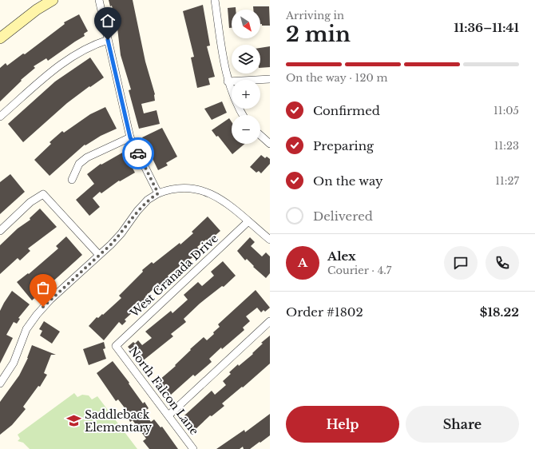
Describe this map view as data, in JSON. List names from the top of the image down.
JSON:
{
  "streets": {
    "street": ["West Granada Drive", "North Falcon Lane"]
  },
  "crossings": [
    ["West Granada Drive", "North Falcon Lane"]
  ],
  "places": {
    "school or university": ["Saddleback Elementary"]
  },
  "north": "bottom right",
  "page": {
    "heading": ["2 min", "Arriving in", "11:36–11:41"],
    "panel": [
      "Alex",
      "Courier · 4.7",
      "Order #1802",
      "$18.22"
    ],
    "map_buttons": ["+", "−"],
    "bar": "On the way · 120 m",
    "list": [
      ["Confirmed", "11:05"],
      ["Preparing", "11:23"],
      ["On the way", "11:27"],
      "Delivered"
    ],
    "round": "A",
    "buttons": ["Help", "Share"]
  }
}
